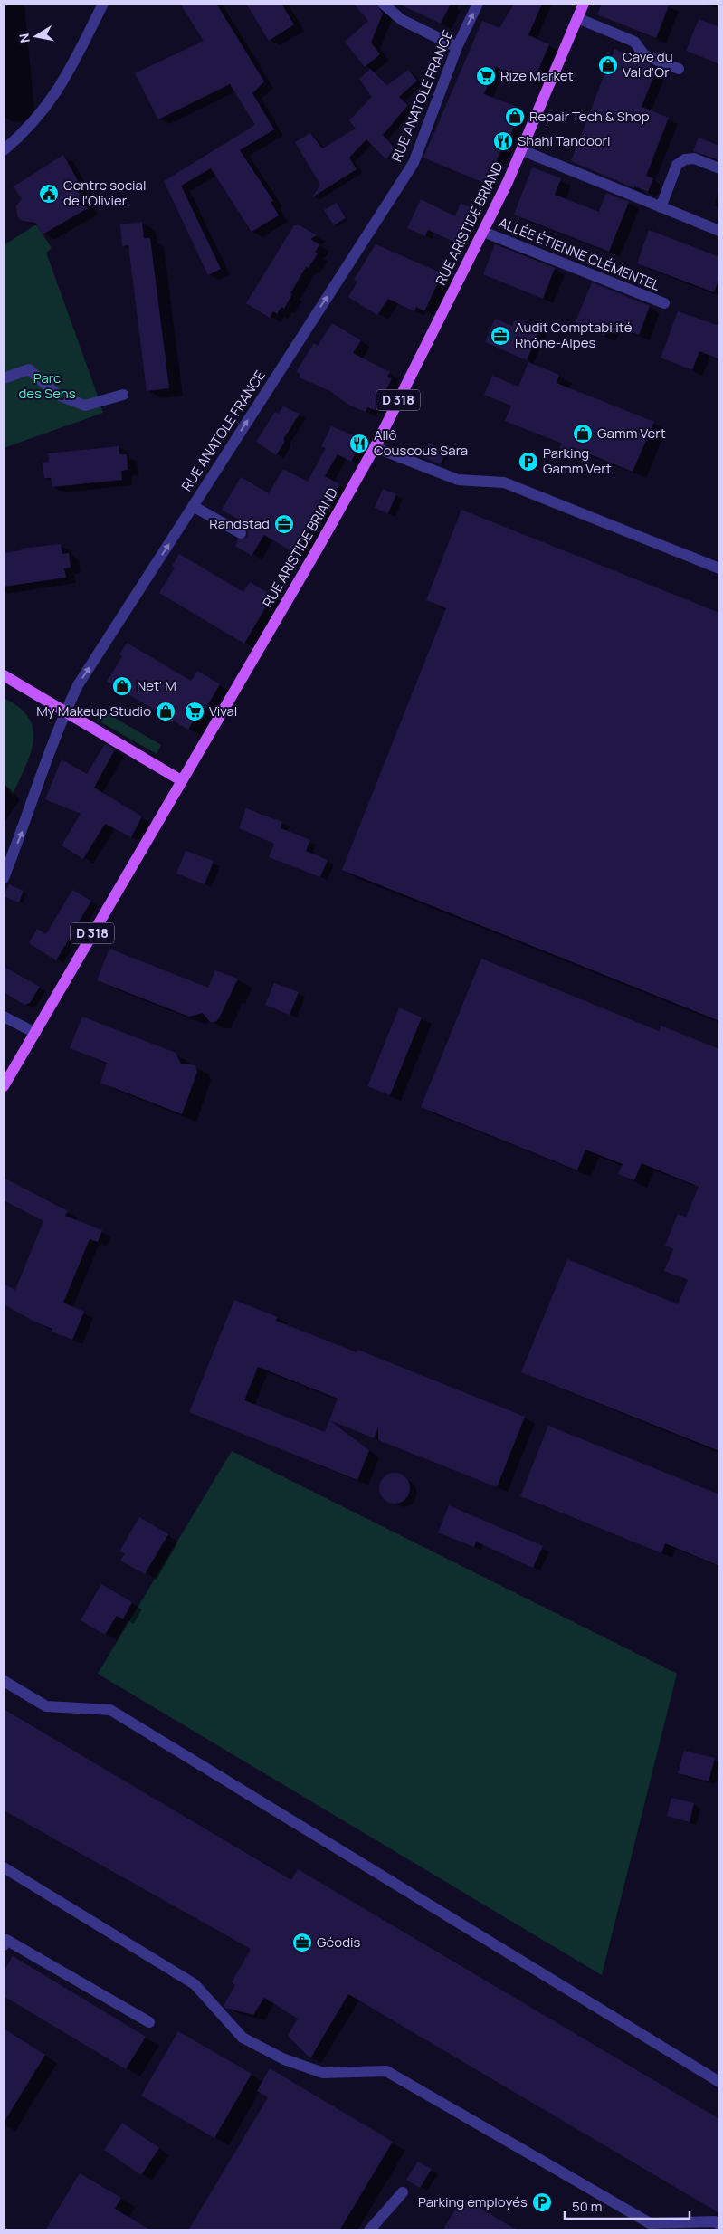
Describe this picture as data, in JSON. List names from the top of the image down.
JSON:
{
  "streets": {
    "main road": ["RUE ARISTIDE BRIAND", "D 318"],
    "street": ["RUE ANATOLE FRANCE", "ALLÉE ÉTIENNE CLÉMENTEL"]
  },
  "crossings": [
    ["RUE ARISTIDE BRIAND", "ALLÉE ÉTIENNE CLÉMENTEL"]
  ],
  "one_way": ["RUE ANATOLE FRANCE"],
  "parks": ["Parc des Sens"],
  "places": {
    "shop": [
      "Cave du Val d'Or",
      "Repair Tech & Shop",
      "Gamm Vert",
      "Net' M",
      "My Makeup Studio"
    ],
    "supermarket": ["Rize Market", "Vival"],
    "restaurant": ["Shahi Tandoori", "Allô Couscous Sara"],
    "public building": ["Centre social de l'Olivier"],
    "office": ["Audit Comptabilité Rhône-Alpes", "Randstad", "Géodis"],
    "parking": ["Parking Gamm Vert", "Parking employés"]
  },
  "scale_bar": "50 m",
  "north": "left"
}
